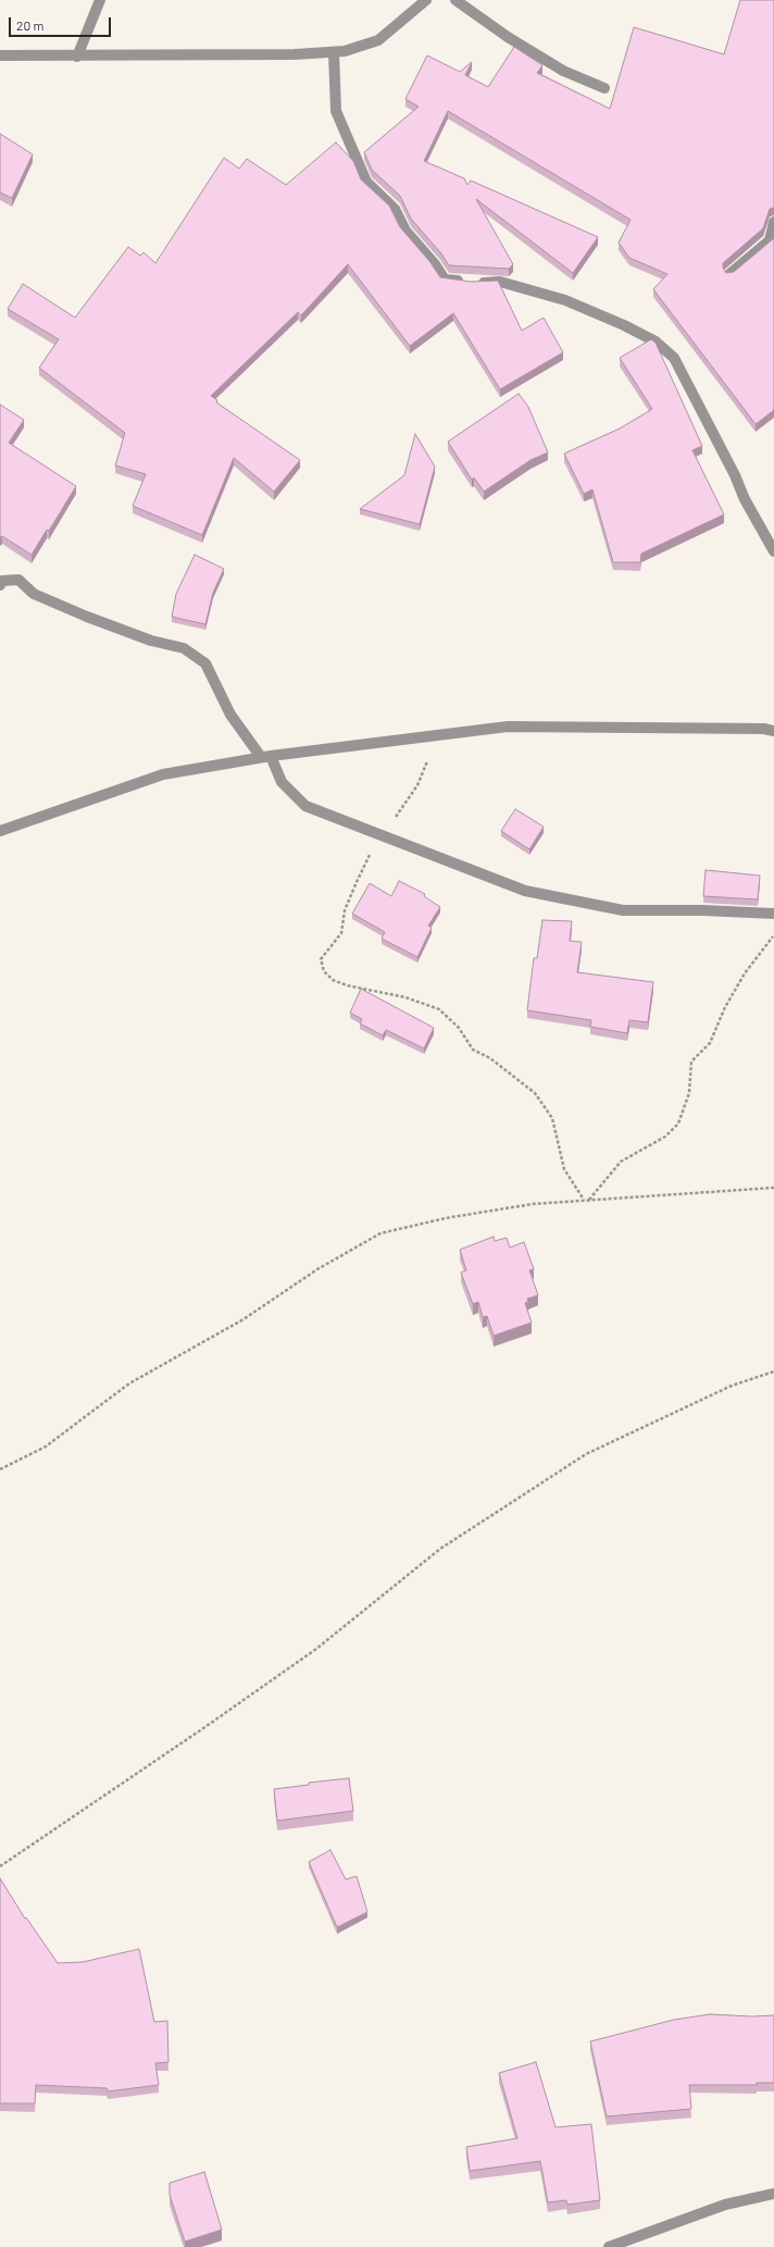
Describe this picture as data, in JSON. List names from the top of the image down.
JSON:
{
  "scale_bar": "20 m"
}
